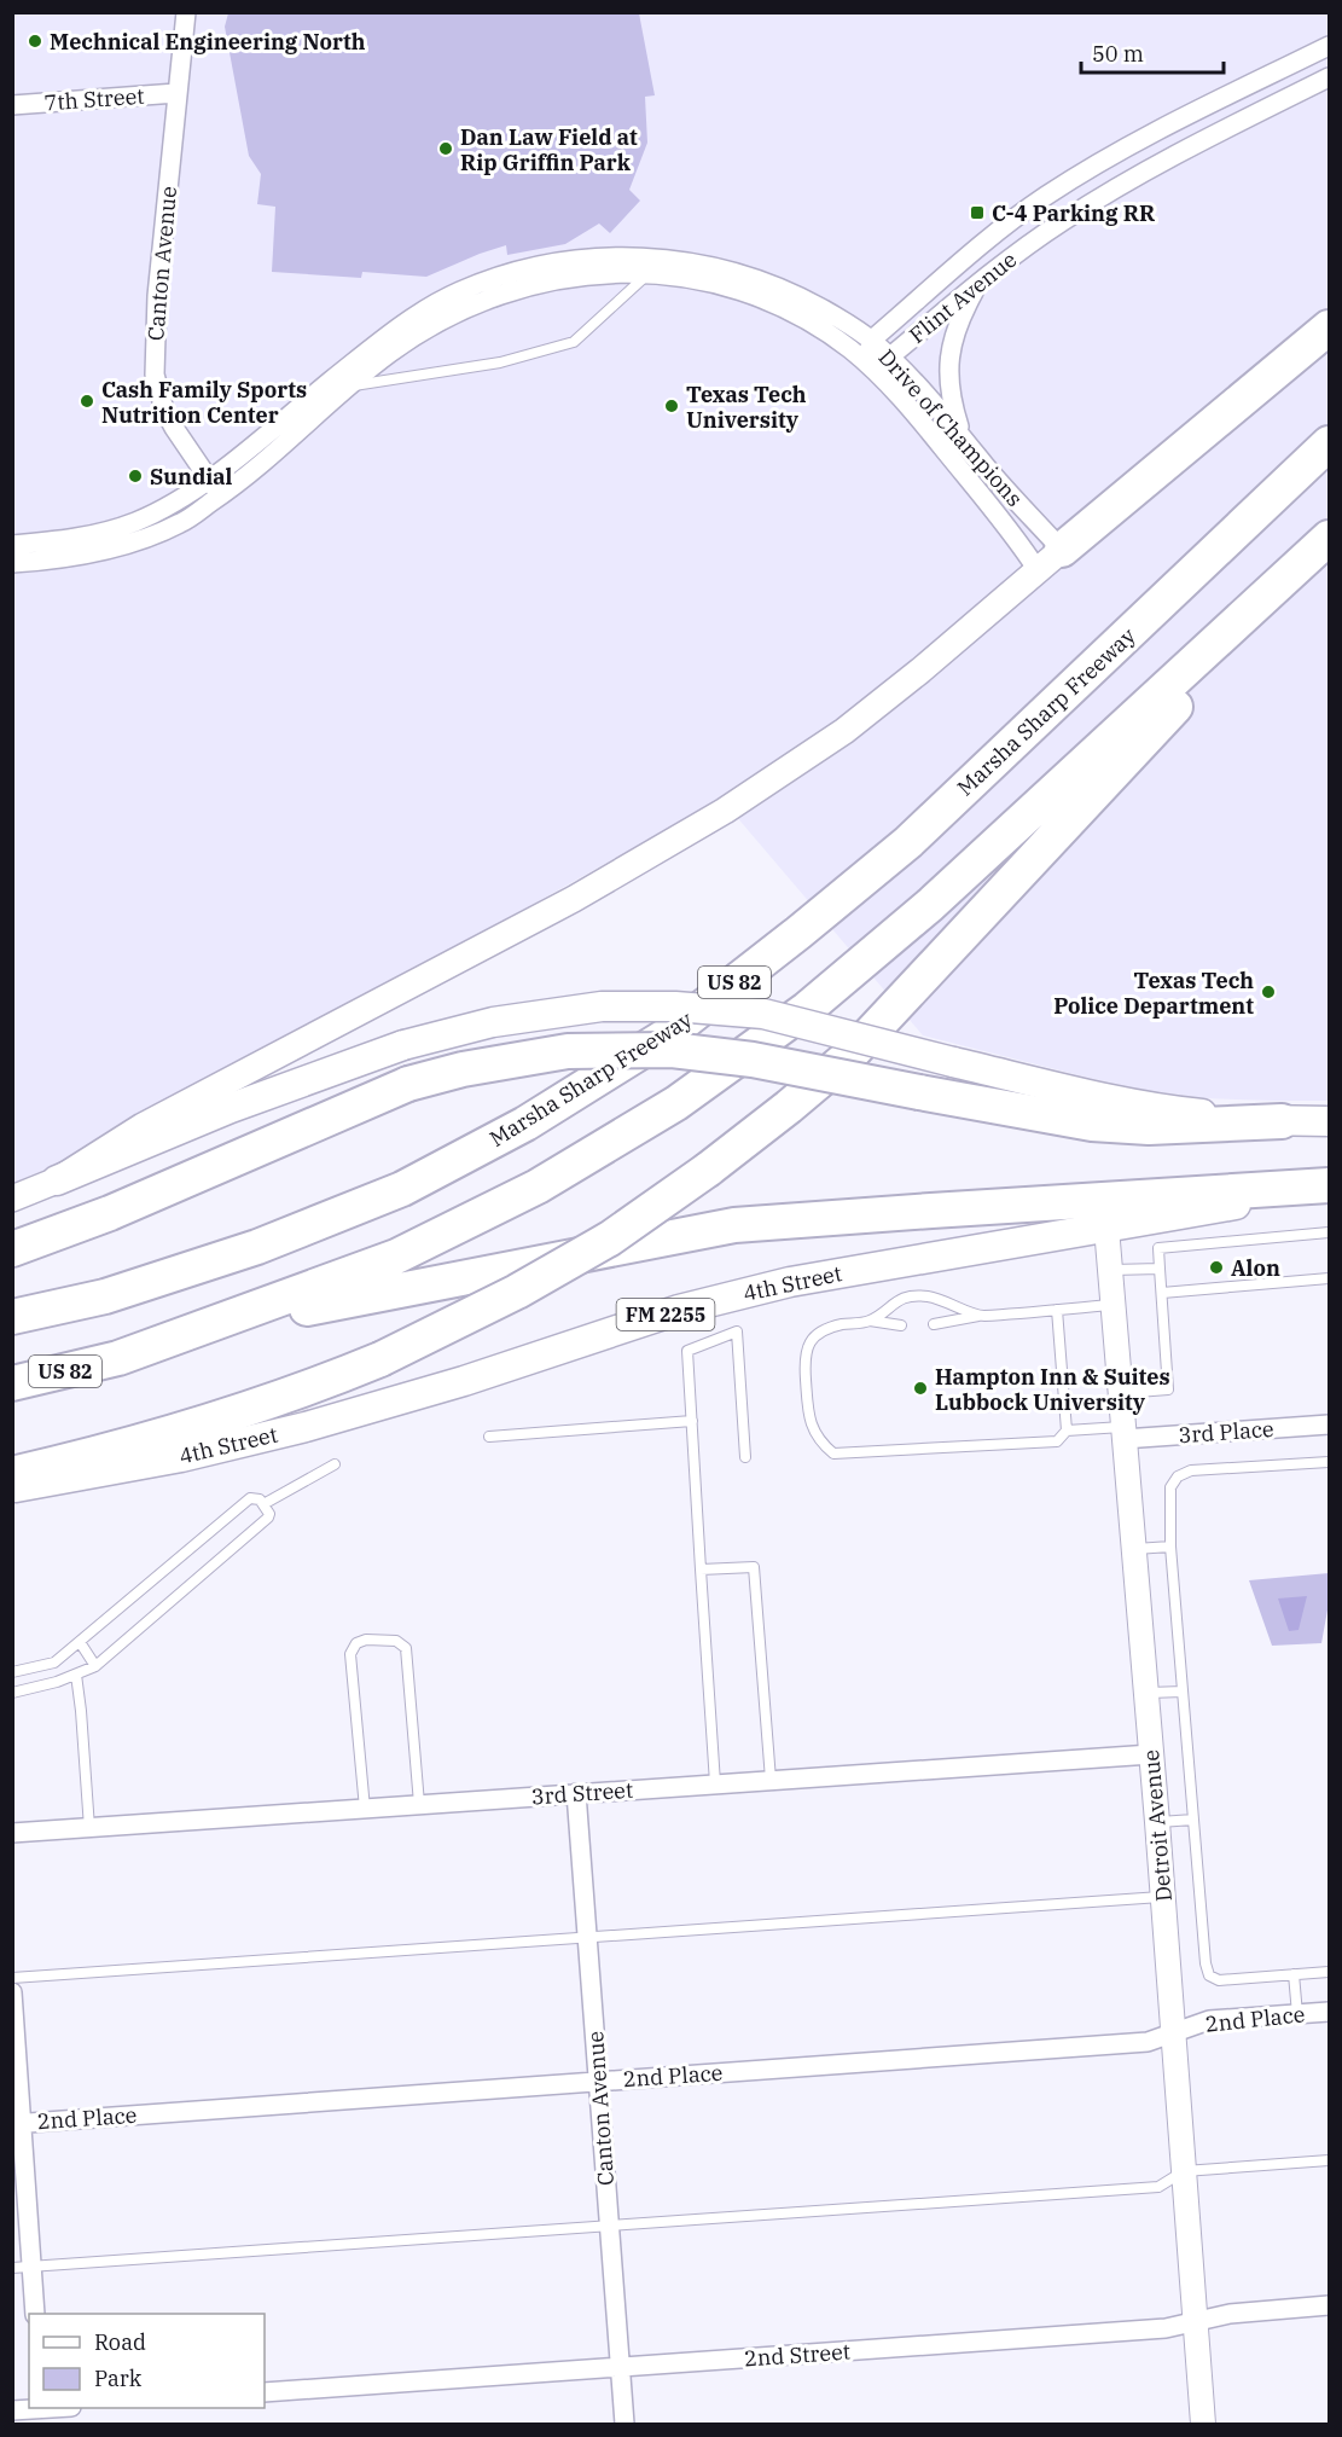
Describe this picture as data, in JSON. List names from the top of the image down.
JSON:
{
  "streets": {
    "highway": ["Marsha Sharp Freeway", "US 82"],
    "main road": ["4th Street", "FM 2255"],
    "street": [
      "7th Street",
      "Canton Avenue",
      "Flint Avenue",
      "Drive of Champions",
      "3rd Place",
      "3rd Street",
      "Detroit Avenue",
      "2nd Place",
      "2nd Street"
    ]
  },
  "crossings": [
    ["7th Street", "Canton Avenue"],
    ["Canton Avenue", "Drive of Champions"],
    ["Canton Avenue", "3rd Street"],
    ["Canton Avenue", "2nd Place"],
    ["Canton Avenue", "2nd Street"],
    ["Flint Avenue", "Drive of Champions"],
    ["4th Street", "Detroit Avenue"],
    ["3rd Place", "Detroit Avenue"],
    ["3rd Street", "Detroit Avenue"],
    ["Detroit Avenue", "2nd Place"],
    ["Detroit Avenue", "2nd Street"]
  ],
  "places": {
    "other": [
      "Mechnical Engineering North",
      "Dan Law Field at Rip Griffin Park",
      "Cash Family Sports Nutrition Center",
      "Texas Tech University",
      "Sundial",
      "Texas Tech Police Department",
      "Alon",
      "Hampton Inn & Suites Lubbock University"
    ],
    "transit": ["C-4 Parking RR"]
  },
  "legend": ["Road", "Park"],
  "scale_bar": "50 m"
}
